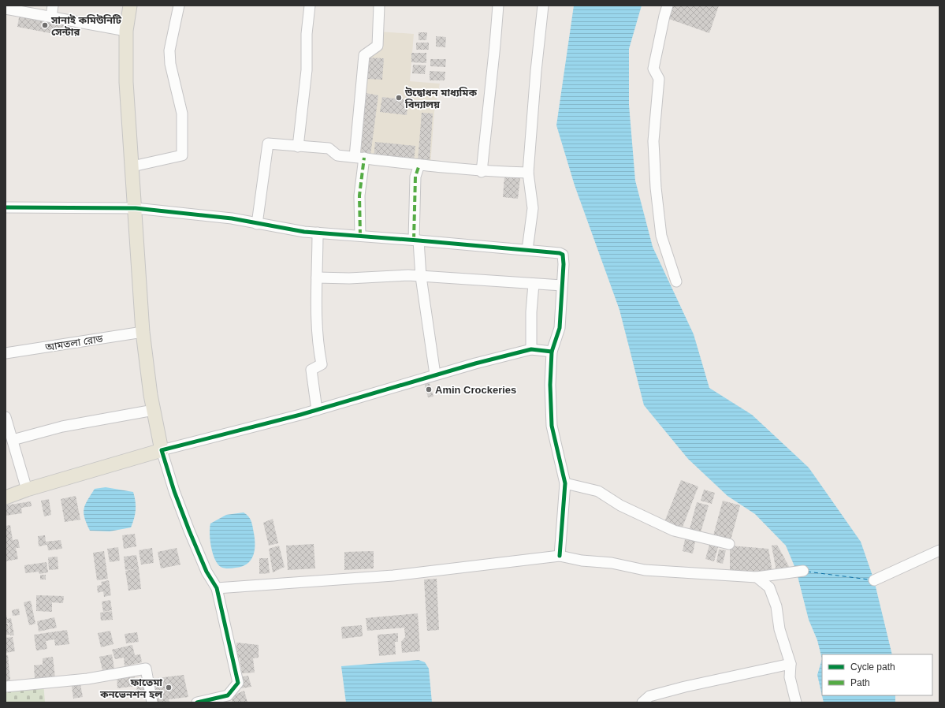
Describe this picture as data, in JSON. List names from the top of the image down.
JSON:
{
  "streets": {
    "street": ["আমতলা রোড"]
  },
  "places": [
    "সানাই কমিউনিটি সেন্টার",
    "উদ্বোধন মাধ্যমিক বিদ্যালয়",
    "Amin Crockeries",
    "ফাতেমা কনভেনশন হল"
  ],
  "legend": ["Cycle path", "Path"]
}
